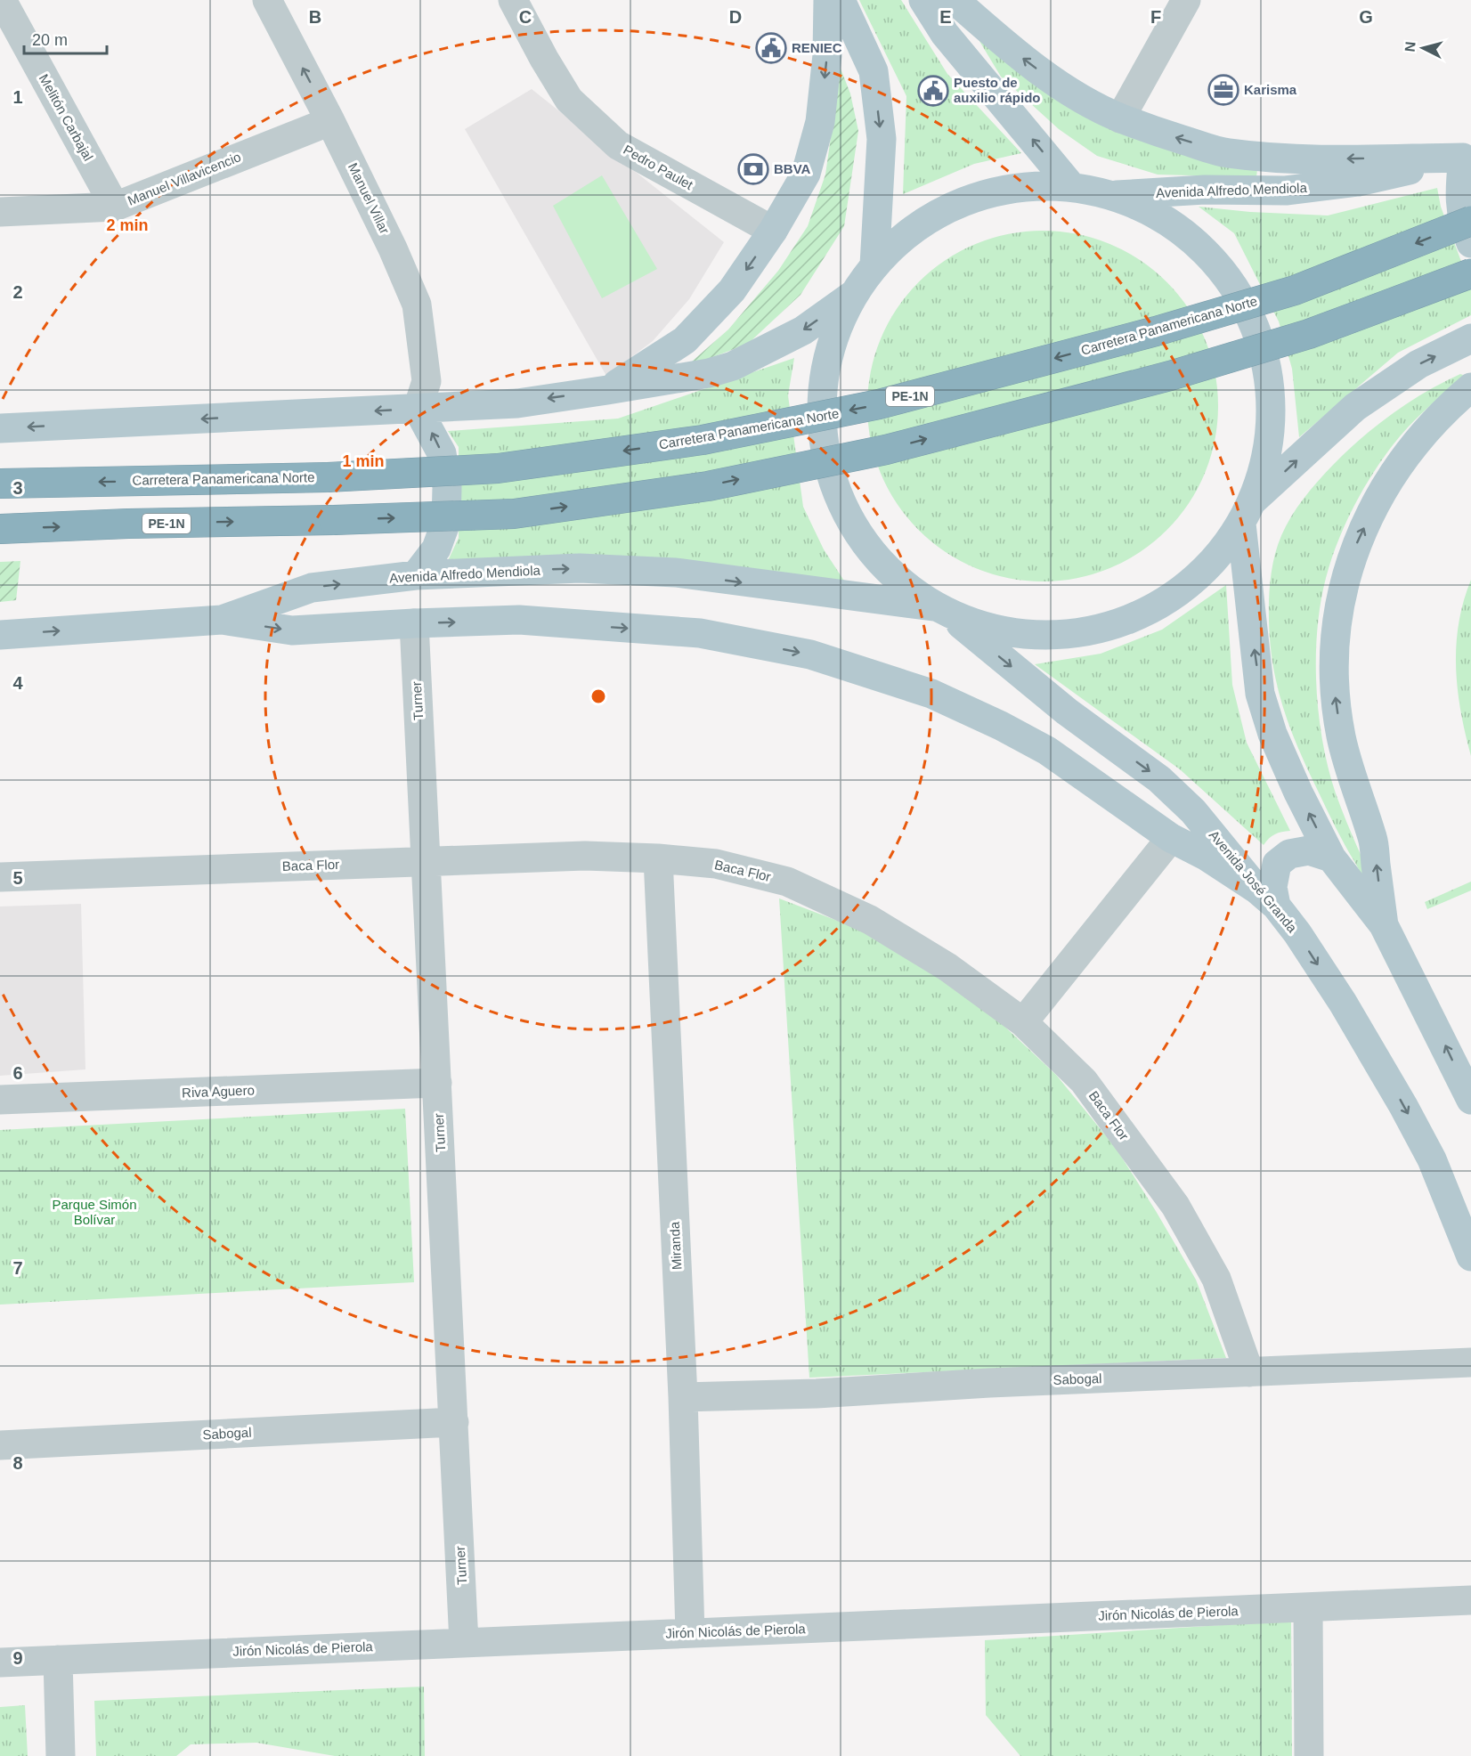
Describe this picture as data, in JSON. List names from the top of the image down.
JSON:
{
  "streets": {
    "highway": ["Carretera Panamericana Norte", "PE-1N"],
    "main road": ["Avenida Alfredo Mendiola", "Avenida José Granda"],
    "street": [
      "Melitón Carbajal",
      "Pedro Paulet",
      "Manuel Villavicencio",
      "Manuel Villar",
      "Turner",
      "Baca Flor",
      "Riva Aguero",
      "Miranda",
      "Sabogal",
      "Jirón Nicolás de Pierola"
    ]
  },
  "crossings": [
    ["Melitón Carbajal", "Manuel Villavicencio"],
    ["Manuel Villavicencio", "Manuel Villar"],
    ["Avenida Alfredo Mendiola", "Avenida José Granda"],
    ["Turner", "Baca Flor"],
    ["Turner", "Riva Aguero"],
    ["Turner", "Sabogal"],
    ["Turner", "Jirón Nicolás de Pierola"],
    ["Baca Flor", "Miranda"],
    ["Baca Flor", "Sabogal"],
    ["Miranda", "Sabogal"],
    ["Miranda", "Jirón Nicolás de Pierola"]
  ],
  "parks": ["Parque Simón Bolívar"],
  "places": {
    "public building": ["RENIEC", "Puesto de auxilio rápido"],
    "office": ["Karisma"],
    "bank": ["BBVA"]
  },
  "scale_bar": "20 m",
  "north": "left",
  "grid": {
    "columns": [
      "B",
      "C",
      "D",
      "E",
      "F",
      "G"
    ],
    "rows": [
      "1",
      "2",
      "3",
      "4",
      "5",
      "6",
      "7",
      "8",
      "9"
    ]
  },
  "rings": ["2 min", "1 min"]
}
